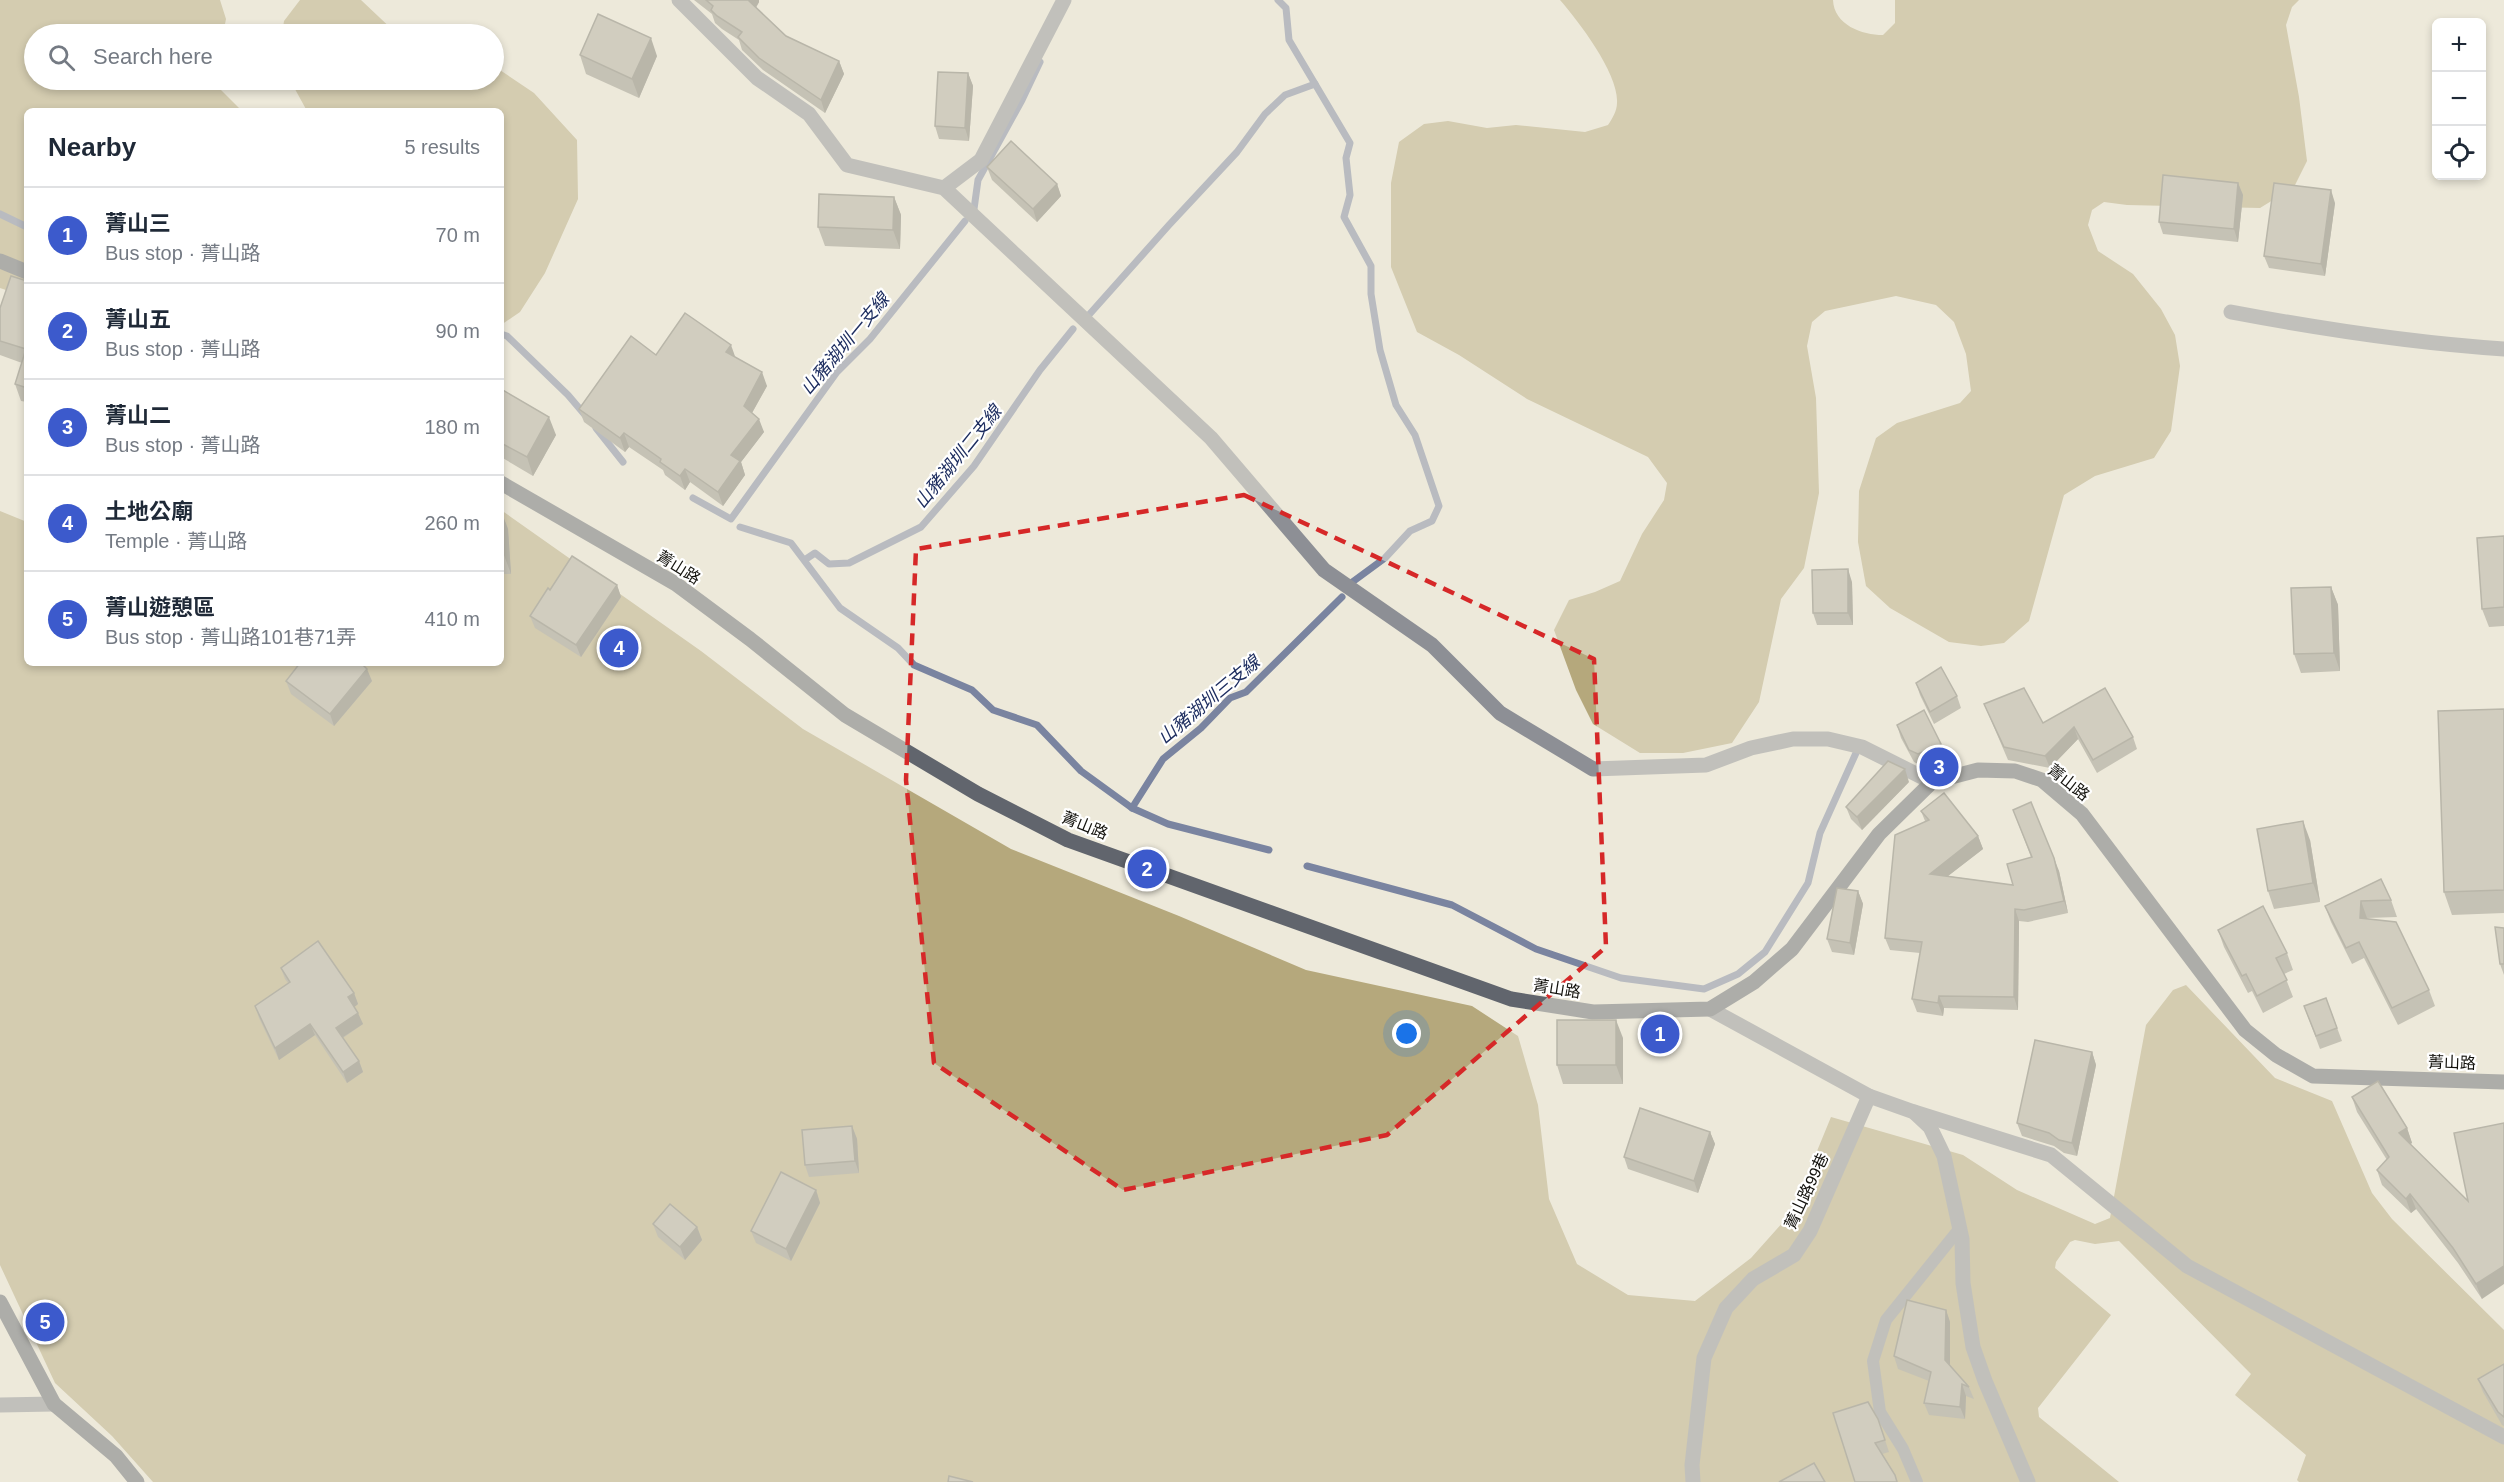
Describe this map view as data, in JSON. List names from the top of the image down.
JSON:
{
  "streets": {
    "street": ["菁山路", "菁山路99巷"]
  },
  "water": ["山豬湖圳一支線", "山豬湖圳二支線", "山豬湖圳三支線"],
  "page": {
    "map_buttons": ["+", "−"],
    "search": "Search here",
    "heading": ["Nearby", "5 results"],
    "list": [
      {
        "mark": "1",
        "name": "菁山三",
        "note": "Bus stop · 菁山路",
        "value": "70 m"
      },
      {
        "mark": "2",
        "name": "菁山五",
        "note": "Bus stop · 菁山路",
        "value": "90 m"
      },
      {
        "mark": "3",
        "name": "菁山二",
        "note": "Bus stop · 菁山路",
        "value": "180 m"
      },
      {
        "mark": "4",
        "name": "土地公廟",
        "note": "Temple · 菁山路",
        "value": "260 m"
      },
      {
        "mark": "5",
        "name": "菁山遊憩區",
        "note": "Bus stop · 菁山路101巷71弄",
        "value": "410 m"
      }
    ],
    "pins": [
      "4",
      "3",
      "2",
      "1",
      "5"
    ]
  }
}
